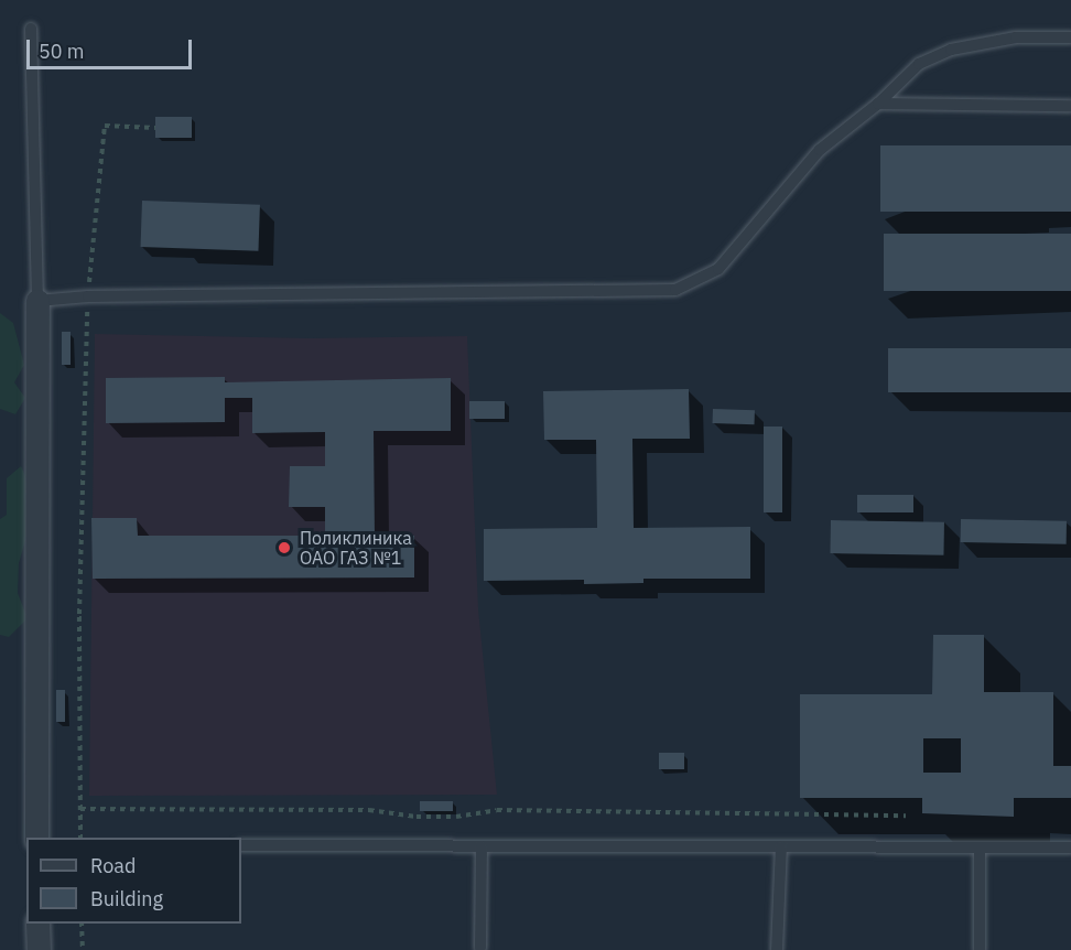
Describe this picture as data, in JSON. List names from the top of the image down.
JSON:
{
  "places": ["Поликлиника ОАО ГАЗ №1"],
  "legend": ["Road", "Building"],
  "scale_bar": "50 m"
}
